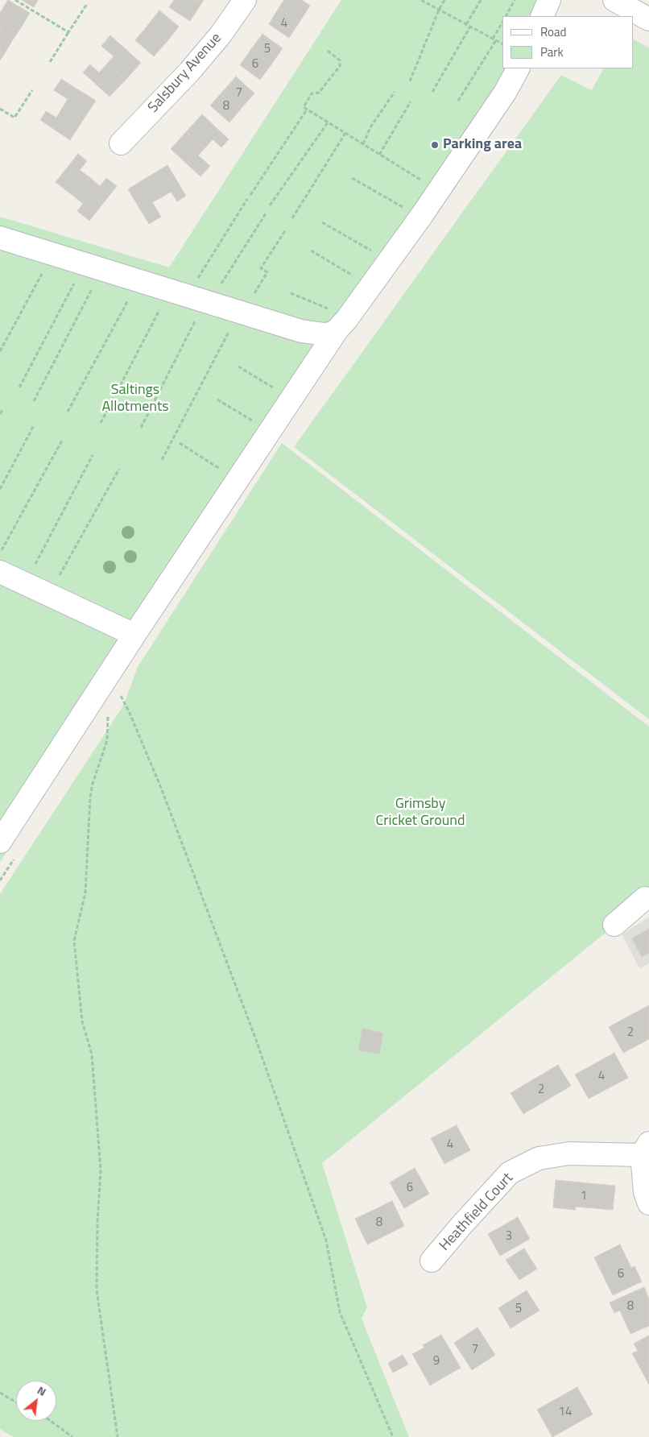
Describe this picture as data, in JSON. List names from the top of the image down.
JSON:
{
  "streets": {
    "street": ["Salsbury Avenue", "Heathfield Court"]
  },
  "parks": ["Saltings Allotments", "Grimsby Cricket Ground"],
  "places": ["Parking area"],
  "house_numbers": [
    "4",
    "5",
    "6",
    "7",
    "8",
    "2",
    "4",
    "2",
    "4",
    "6",
    "1",
    "8",
    "3",
    "6",
    "8",
    "5",
    "7",
    "9",
    "14"
  ],
  "legend": ["Road", "Park"],
  "north": "top right"
}
